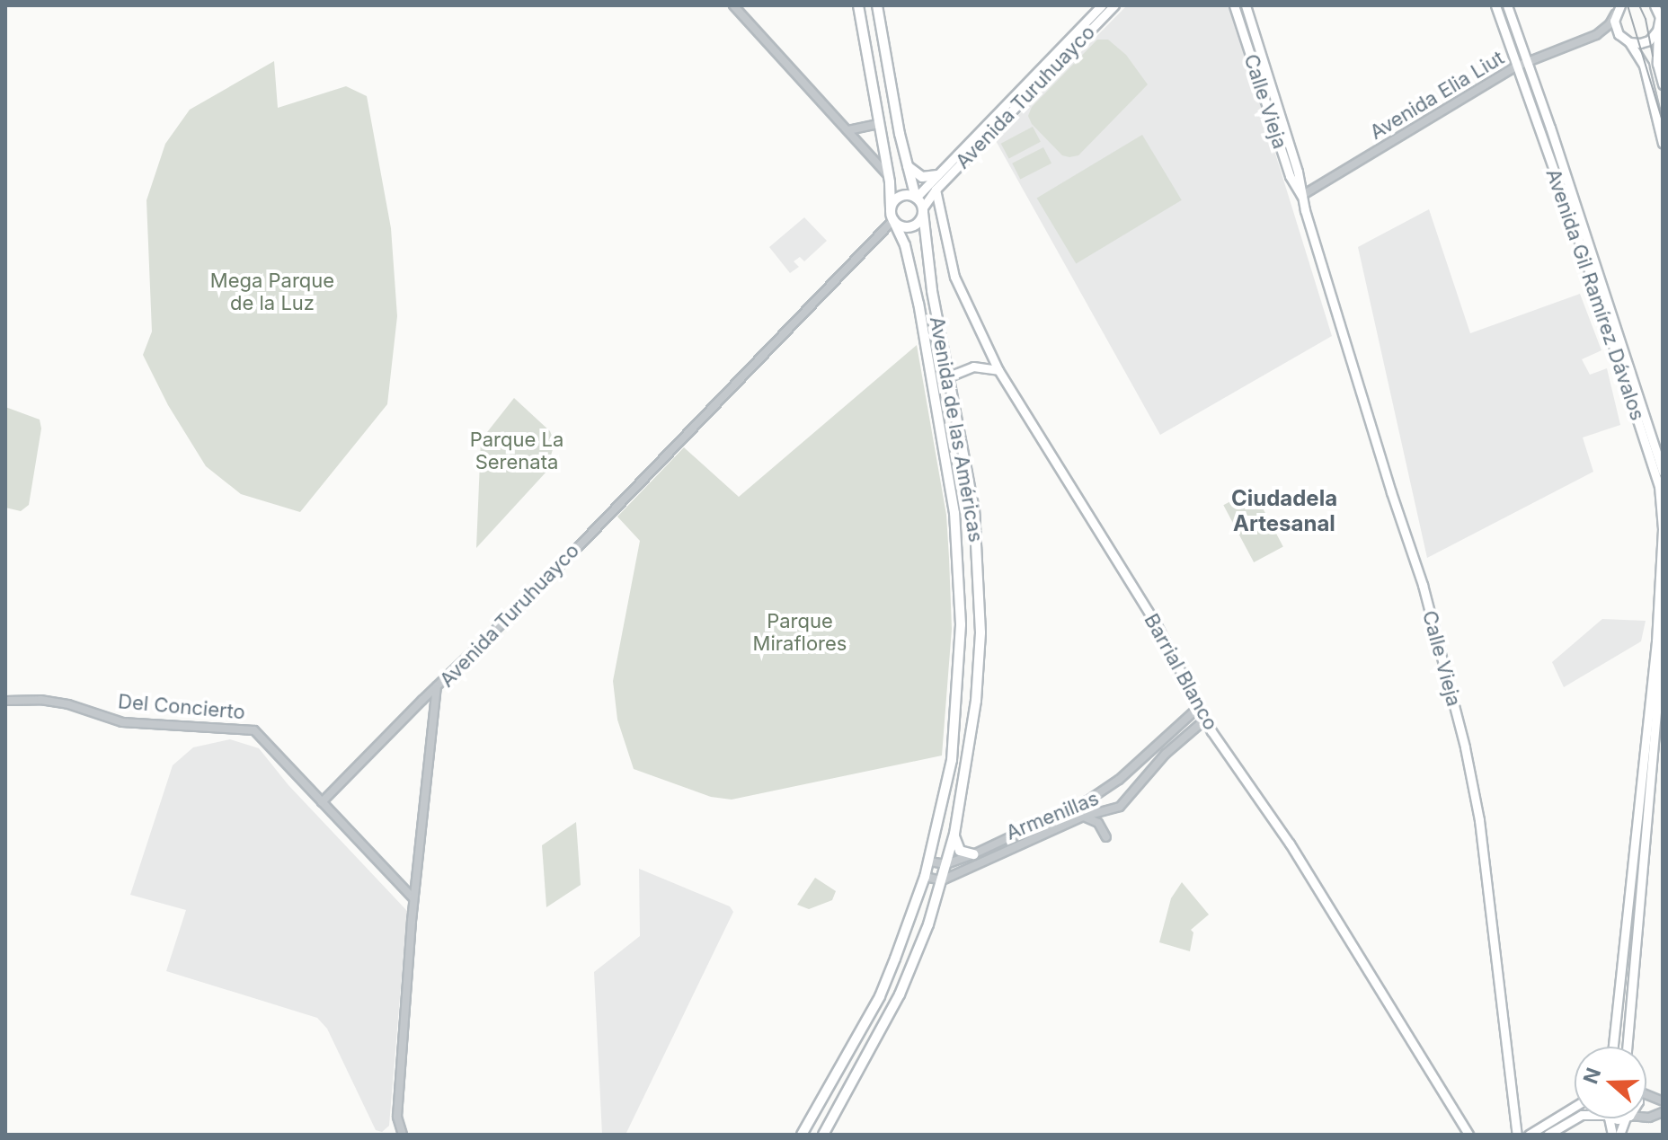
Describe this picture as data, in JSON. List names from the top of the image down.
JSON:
{
  "streets": {
    "main road": [
      "Avenida Turuhuayco",
      "Calle Vieja",
      "Avenida Gil Ramírez Dávalos",
      "Avenida de las Américas",
      "Barrial Blanco"
    ],
    "street": ["Avenida Elia Liut", "Del Concierto", "Armenillas"]
  },
  "crossings": [
    ["Avenida Elia Liut", "Calle Vieja"],
    ["Avenida Elia Liut", "Avenida Gil Ramírez Dávalos"],
    ["Avenida Turuhuayco", "Avenida de las Américas"],
    ["Avenida Turuhuayco", "Barrial Blanco"],
    ["Avenida Turuhuayco", "Del Concierto"],
    ["Avenida de las Américas", "Armenillas"],
    ["Barrial Blanco", "Armenillas"]
  ],
  "districts": ["Ciudadela Artesanal"],
  "parks": ["Mega Parque de la Luz", "Parque La Serenata", "Parque Miraflores"],
  "north": "left"
}
